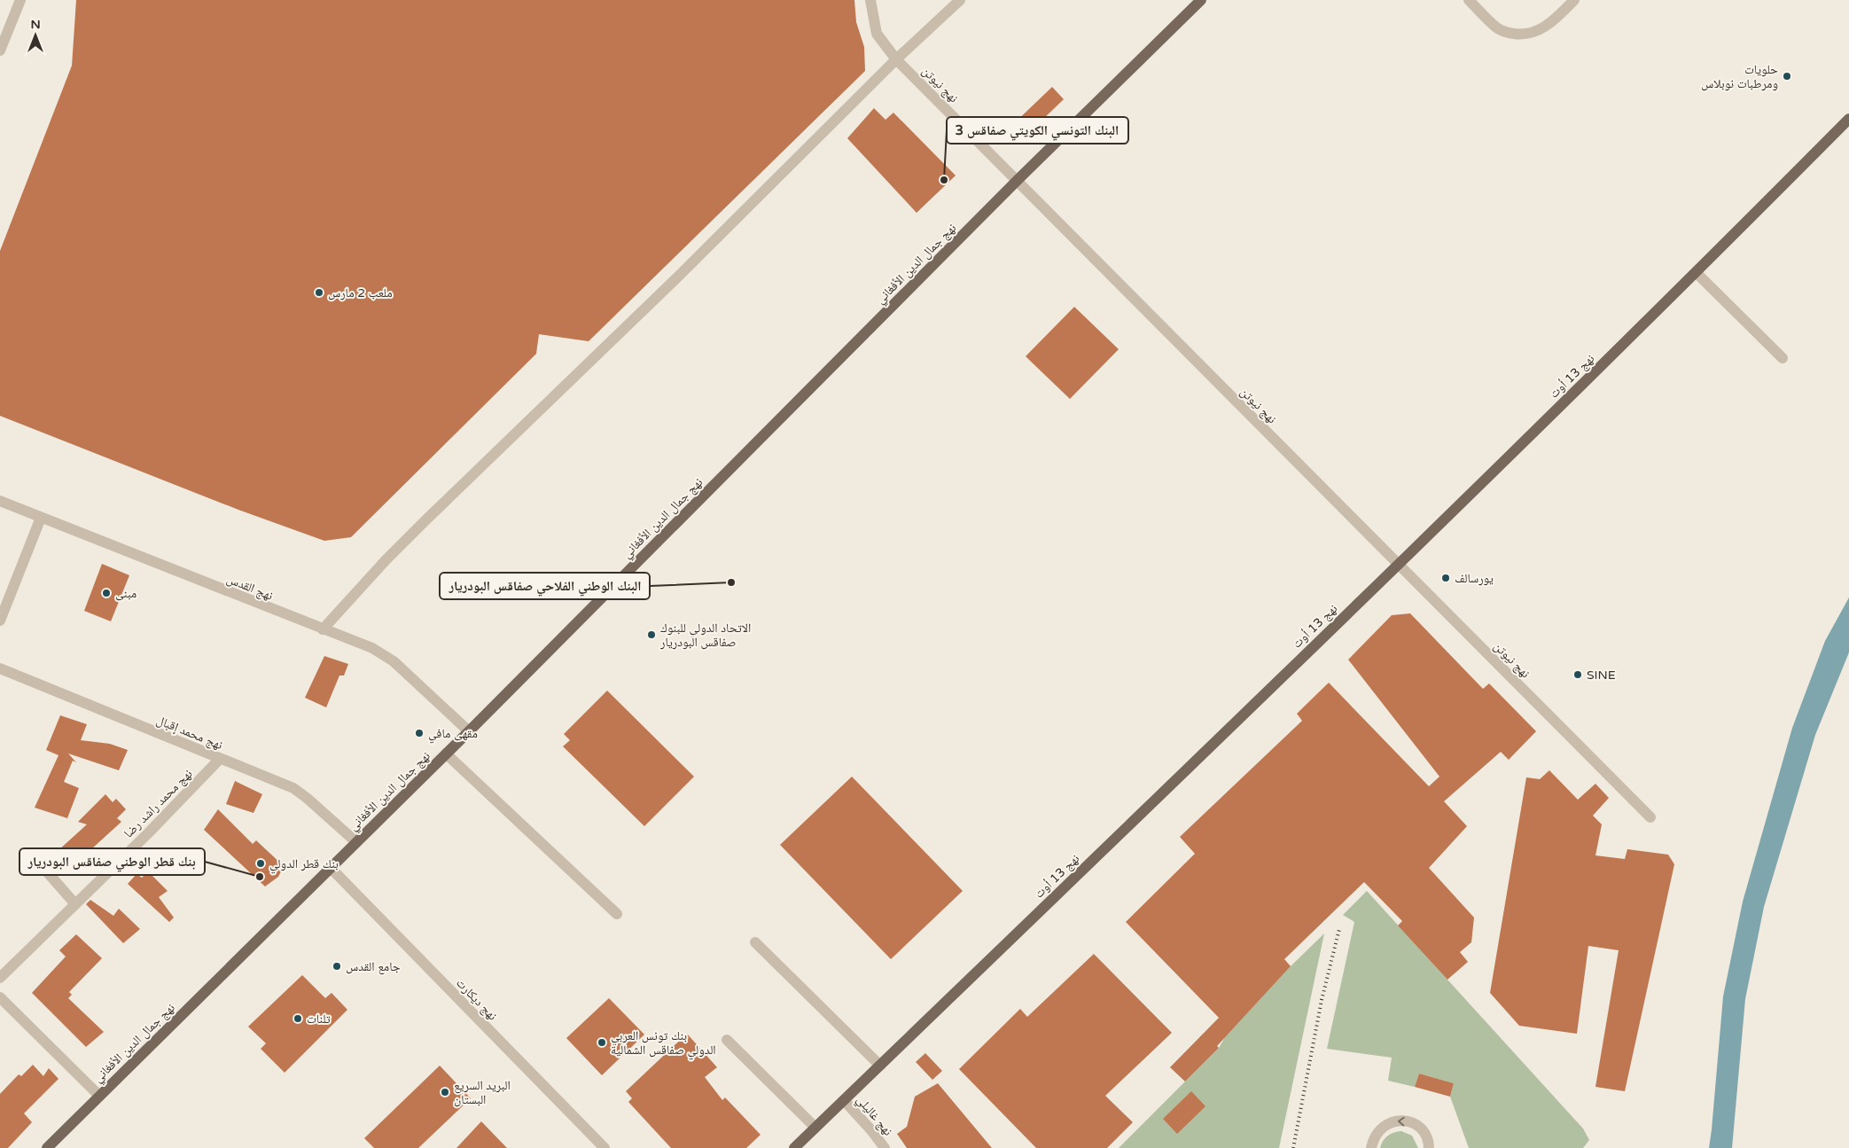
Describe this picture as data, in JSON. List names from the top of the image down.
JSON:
{
  "streets": {
    "main road": ["نهج جمال الدين الأفغاني", "نهج 13 أوت"],
    "street": [
      "نهج نيوتن",
      "نهج القدس",
      "نهج محمد إقبال",
      "نهج محمد راشد رضا",
      "نهج ديكارت",
      "نهج غاليلي"
    ]
  },
  "crossings": [
    ["نهج نيوتن", "نهج جمال الدين الأفغاني"],
    ["نهج نيوتن", "نهج 13 أوت"],
    ["نهج جمال الدين الأفغاني", "نهج القدس"],
    ["نهج جمال الدين الأفغاني", "نهج محمد إقبال"],
    ["نهج جمال الدين الأفغاني", "نهج ديكارت"],
    ["نهج 13 أوت", "نهج غاليلي"],
    ["نهج محمد إقبال", "نهج محمد راشد رضا"]
  ],
  "places": [
    "حلويات ومرطبات نوبلاس",
    "البنك التونسي الكويتي صفاقس 3",
    "ملعب 2 مارس",
    "يورسالف",
    "البنك الوطني الفلاحي صفاقس البودريار",
    "مبنى",
    "الاتحاد الدولي للبنوك صفاقس البودريار",
    "SINE",
    "مقهى مافي",
    "بنك قطر الدولي",
    "بنك قطر الوطني صفاقس البودريار",
    "جامع القدس",
    "تلنات",
    "بنك تونس العربي الدولي صفاقس الشمالية",
    "البريد السريع البستان"
  ],
  "north": "top"
}
